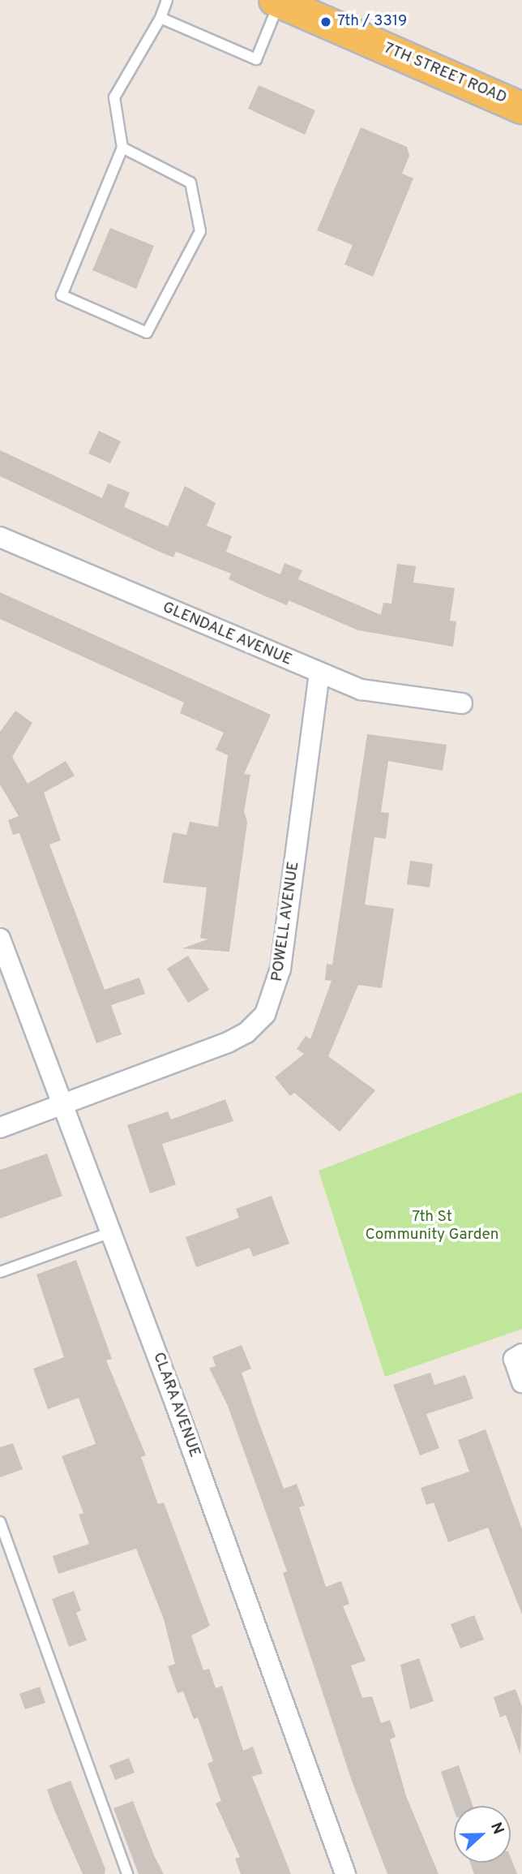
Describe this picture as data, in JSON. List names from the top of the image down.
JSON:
{
  "streets": {
    "main road": ["7TH STREET ROAD"],
    "street": ["GLENDALE AVENUE", "POWELL AVENUE", "CLARA AVENUE"]
  },
  "crossings": [
    ["GLENDALE AVENUE", "POWELL AVENUE"],
    ["POWELL AVENUE", "CLARA AVENUE"]
  ],
  "parks": ["7th St Community Garden"],
  "places": ["7th / 3319"],
  "north": "right"
}
